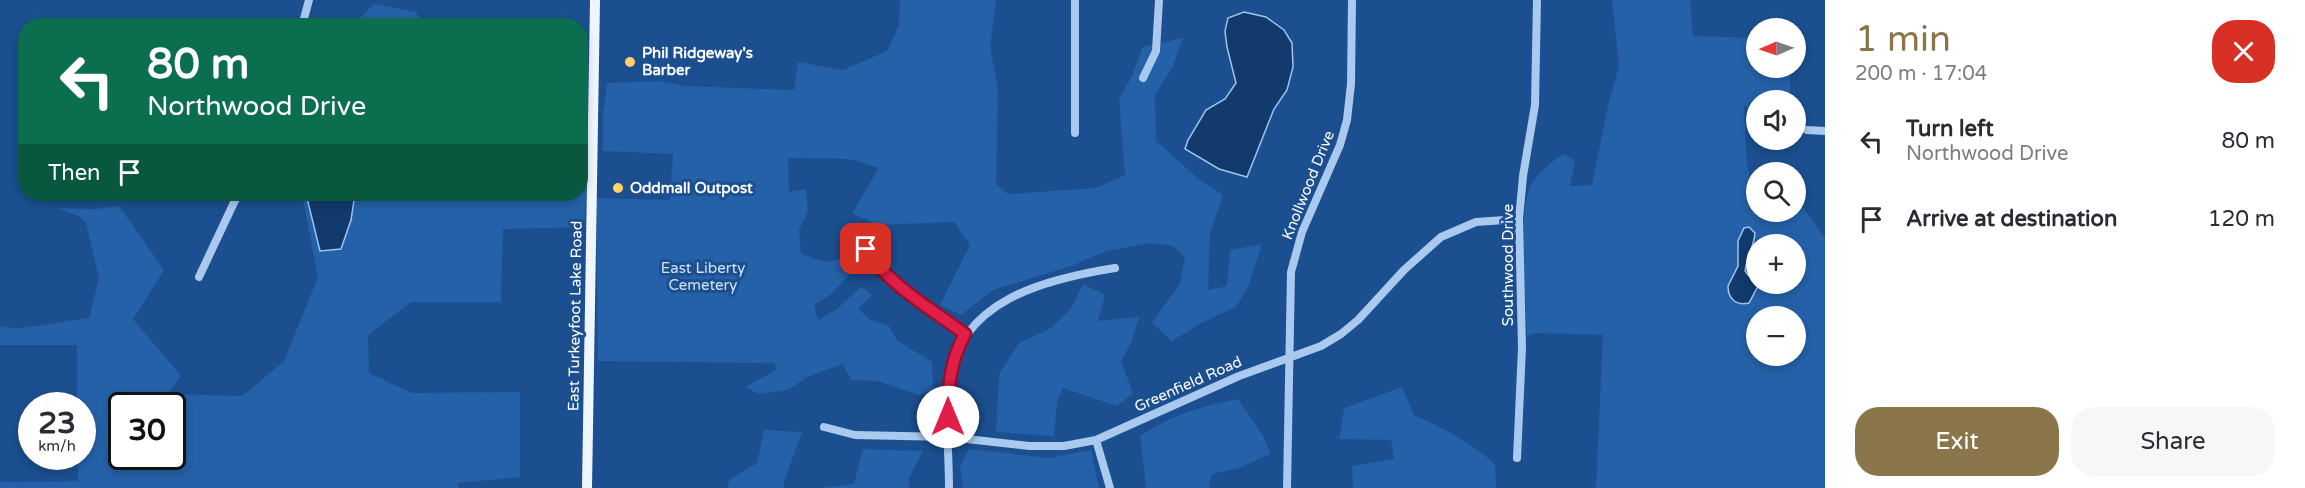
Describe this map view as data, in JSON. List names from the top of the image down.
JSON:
{
  "streets": {
    "main road": ["East Turkeyfoot Lake Road"],
    "street": ["Knollwood Drive", "Southwood Drive", "Greenfield Road"]
  },
  "crossings": [
    ["Knollwood Drive", "Greenfield Road"],
    ["Southwood Drive", "Greenfield Road"]
  ],
  "parks": ["East Liberty Cemetery"],
  "places": ["Phil Ridgeway's Barber", "Oddmall Outpost"],
  "north": "left",
  "page": {
    "heading": ["1 min", "200 m · 17:04"],
    "map_buttons": ["+", "−"],
    "turn": ["80 m", "Northwood Drive"],
    "list": [
      {
        "name": "Turn left",
        "note": "Northwood Drive",
        "value": "80 m"
      },
      {
        "name": "Arrive at destination",
        "value": "120 m"
      }
    ],
    "then": "Then",
    "speed": "23 km/h",
    "limit": "30",
    "buttons": ["Exit", "Share"]
  }
}
